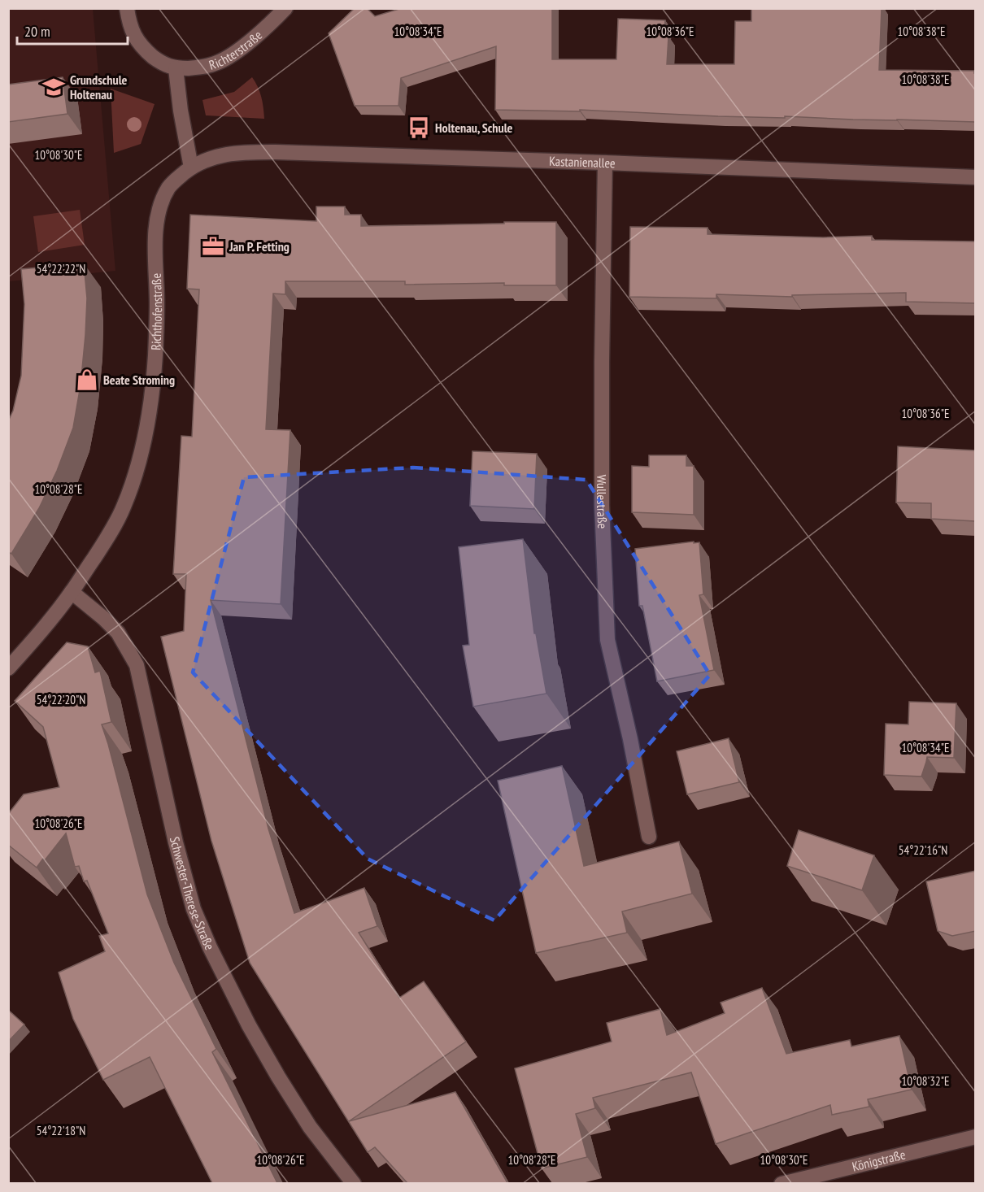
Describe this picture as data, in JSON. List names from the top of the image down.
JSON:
{
  "streets": {
    "street": [
      "Richterstraße",
      "Kastanienallee",
      "Richthofenstraße",
      "Wullestraße",
      "Schwester-Therese-Straße",
      "Königstraße"
    ]
  },
  "crossings": [
    ["Kastanienallee", "Richthofenstraße"],
    ["Kastanienallee", "Wullestraße"],
    ["Richthofenstraße", "Schwester-Therese-Straße"]
  ],
  "places": {
    "school or university": ["Grundschule Holtenau"],
    "bus stop": ["Holtenau, Schule"],
    "office": ["Jan P. Fetting"],
    "shop": ["Beate Stroming"]
  },
  "scale_bar": "20 m",
  "coordinates": [
    "10°08'34\"E",
    "10°08'36\"E",
    "10°08'38\"E",
    "10°08'30\"E",
    "54°22'22\"N",
    "10°08'28\"E",
    "54°22'20\"N",
    "10°08'26\"E",
    "54°22'16\"N",
    "10°08'32\"E",
    "54°22'18\"N"
  ]
}
